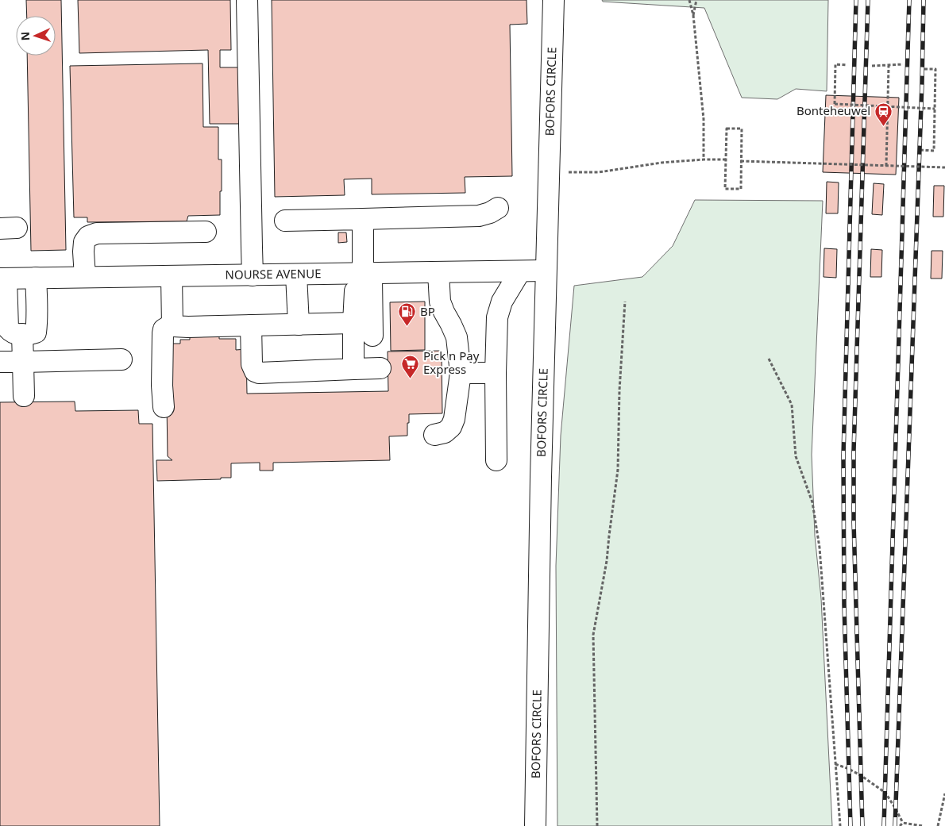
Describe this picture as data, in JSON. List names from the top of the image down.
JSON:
{
  "streets": {
    "street": ["BOFORS CIRCLE", "NOURSE AVENUE"]
  },
  "crossings": [
    ["BOFORS CIRCLE", "NOURSE AVENUE"]
  ],
  "places": {
    "station": ["Bonteheuwel"],
    "fuel station": ["BP"],
    "supermarket": ["Pick n Pay Express"]
  },
  "north": "left"
}
